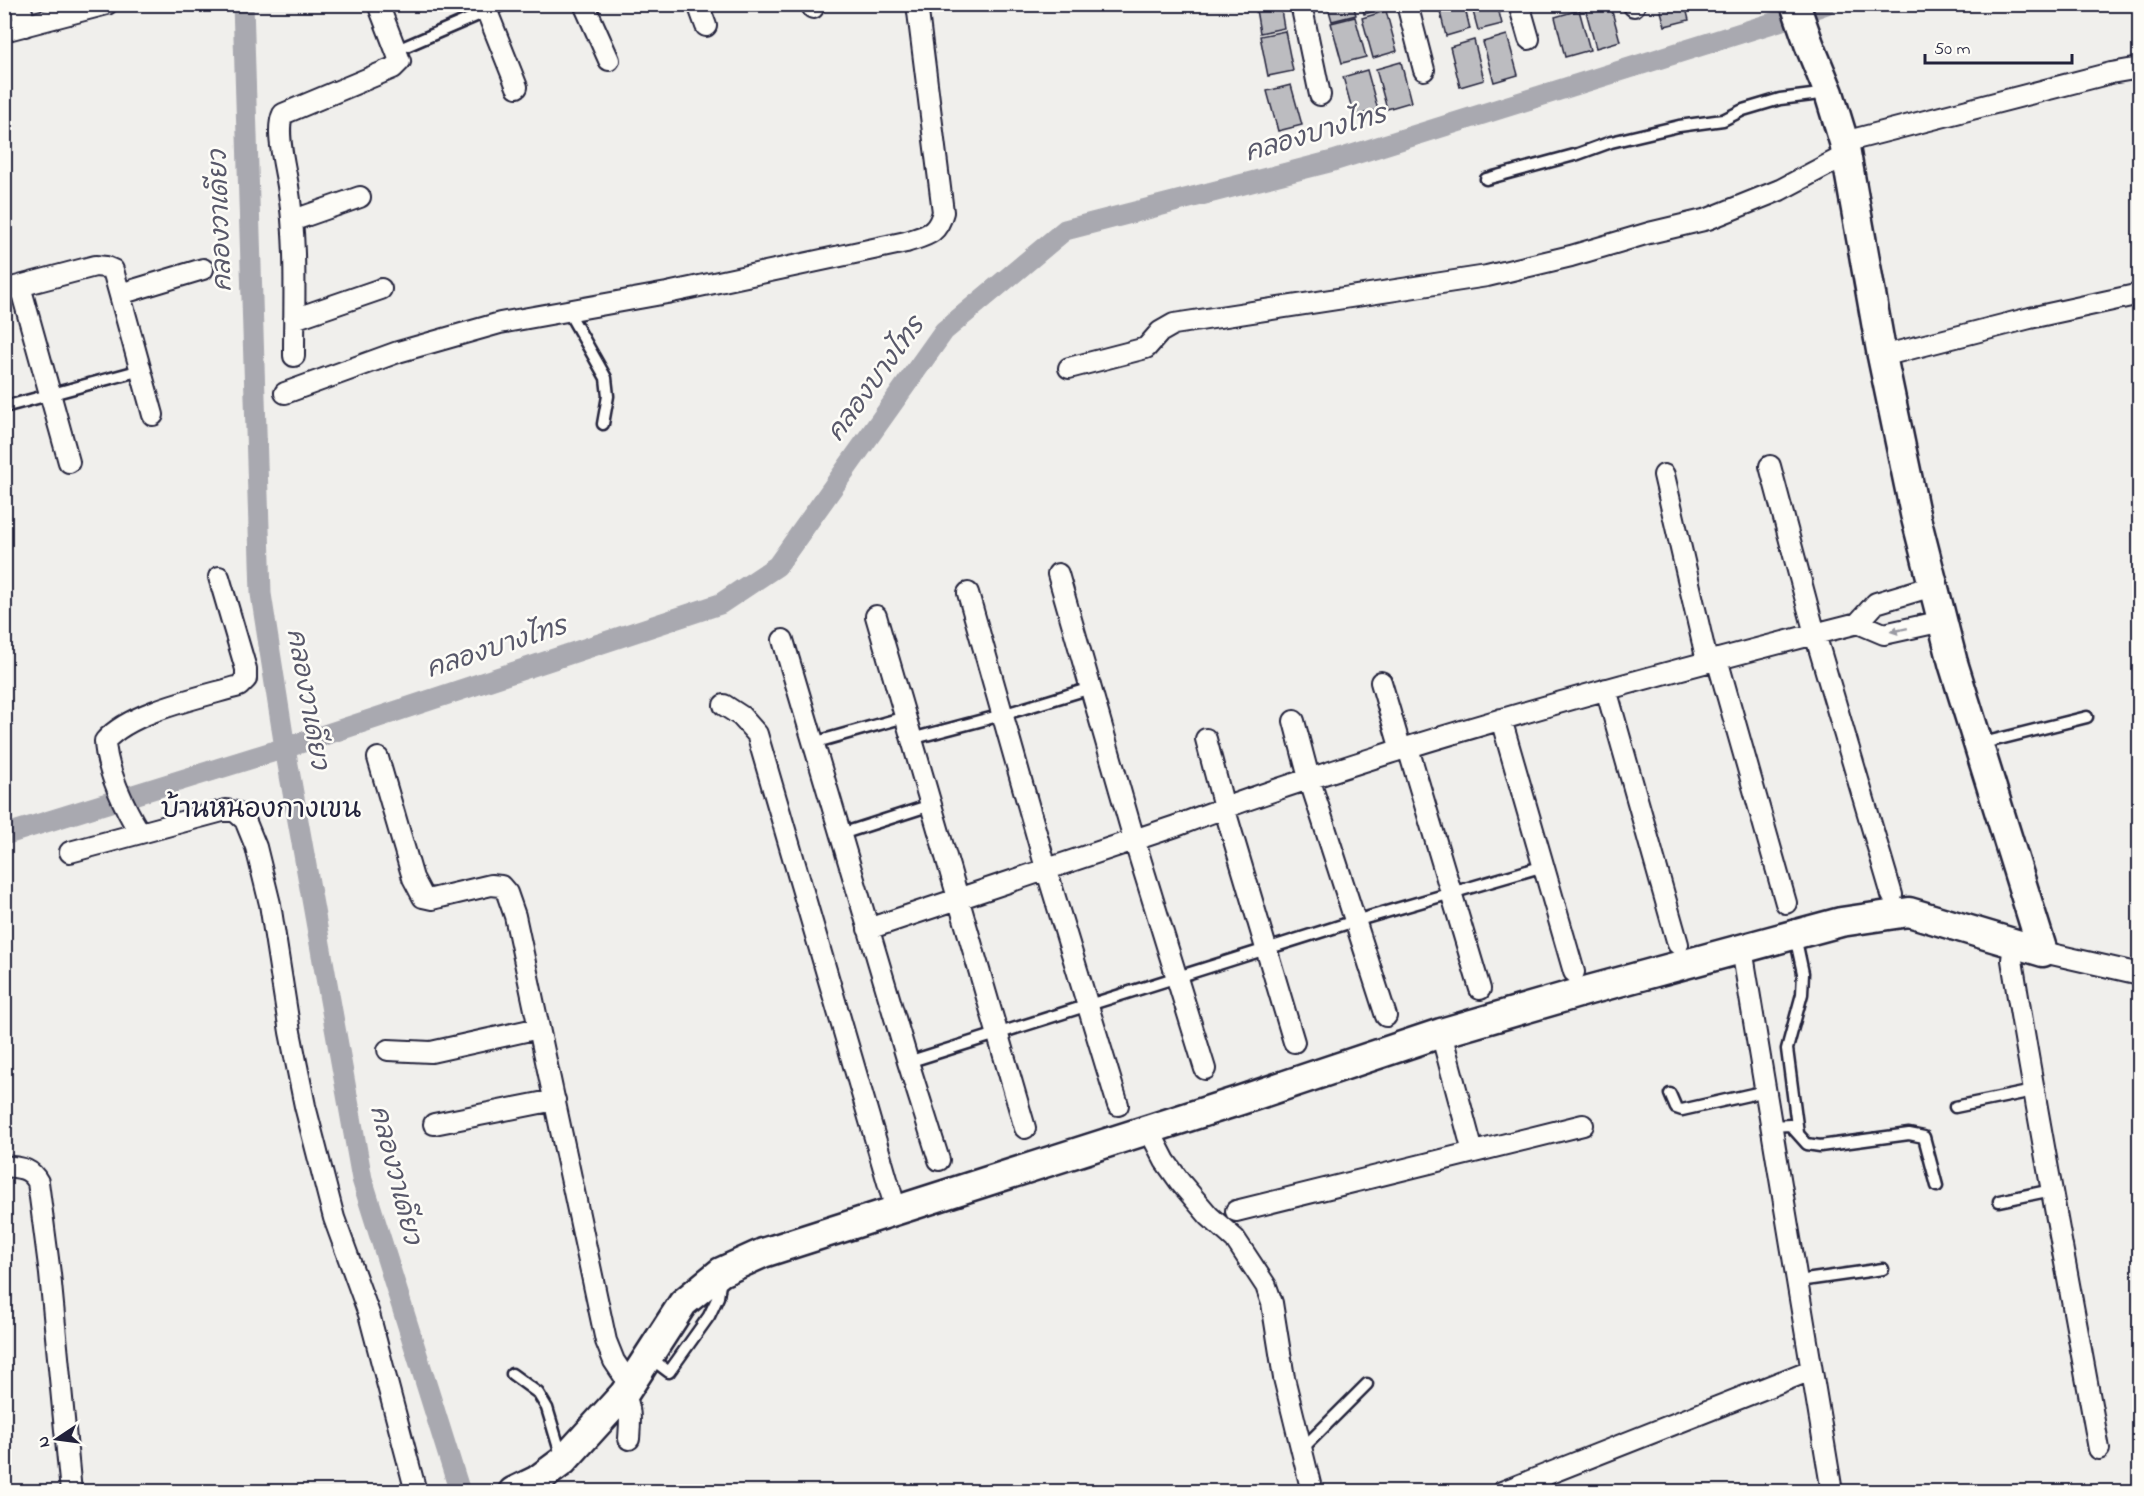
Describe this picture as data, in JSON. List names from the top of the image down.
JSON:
{
  "districts": ["บ้านหนองกางเขน"],
  "water": ["คลองบางไทร", "คลองวาเดียว"],
  "scale_bar": "50 m",
  "north": "left"
}
